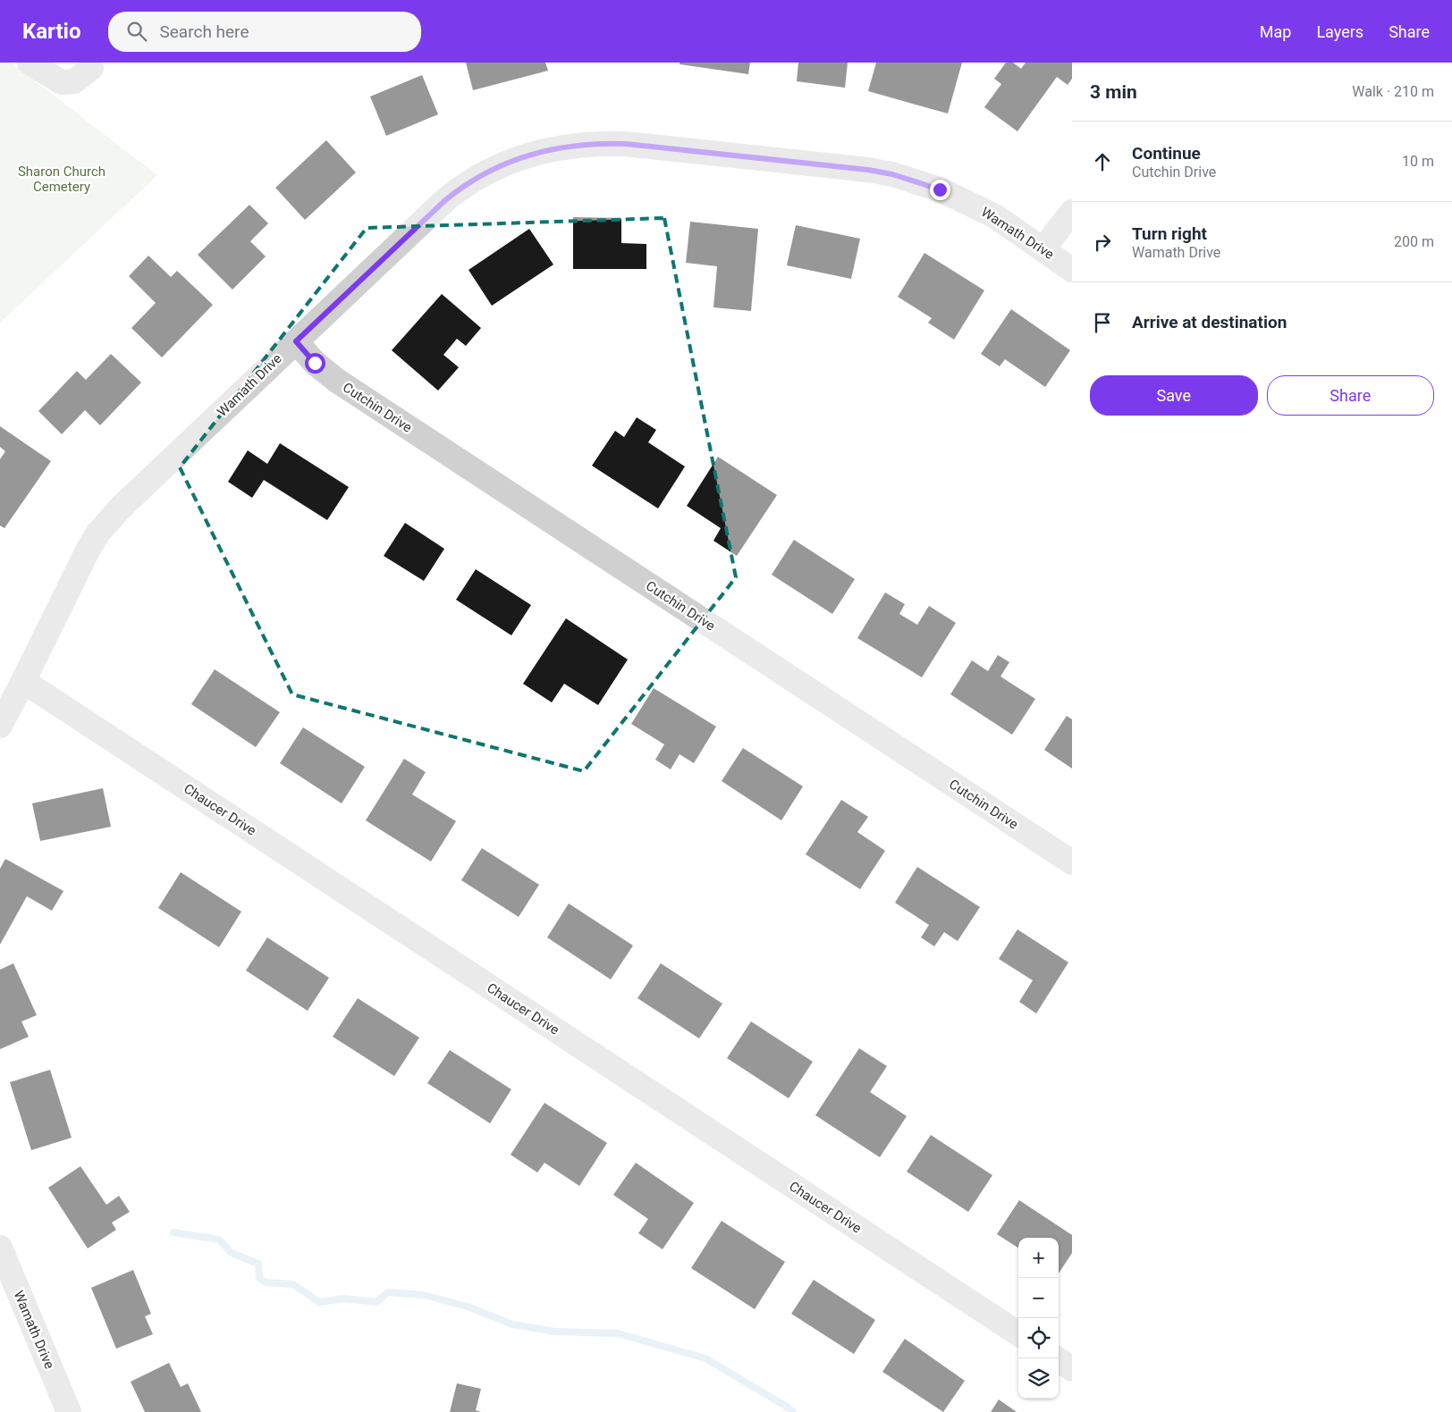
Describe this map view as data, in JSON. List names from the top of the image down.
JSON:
{
  "streets": {
    "street": ["Wamath Drive", "Cutchin Drive", "Chaucer Drive"]
  },
  "crossings": [
    ["Wamath Drive", "Cutchin Drive"],
    ["Wamath Drive", "Chaucer Drive"]
  ],
  "parks": ["Sharon Church Cemetery"],
  "page": {
    "header": "Kartio",
    "search": "Search here",
    "nav": ["Map", "Layers", "Share"],
    "heading": ["3 min", "Walk · 210 m"],
    "list": [
      ["Continue", "Cutchin Drive", "10 m"],
      ["Turn right", "Wamath Drive", "200 m"],
      "Arrive at destination"
    ],
    "buttons": ["Save", "Share"],
    "map_buttons": ["+", "−"]
  }
}
